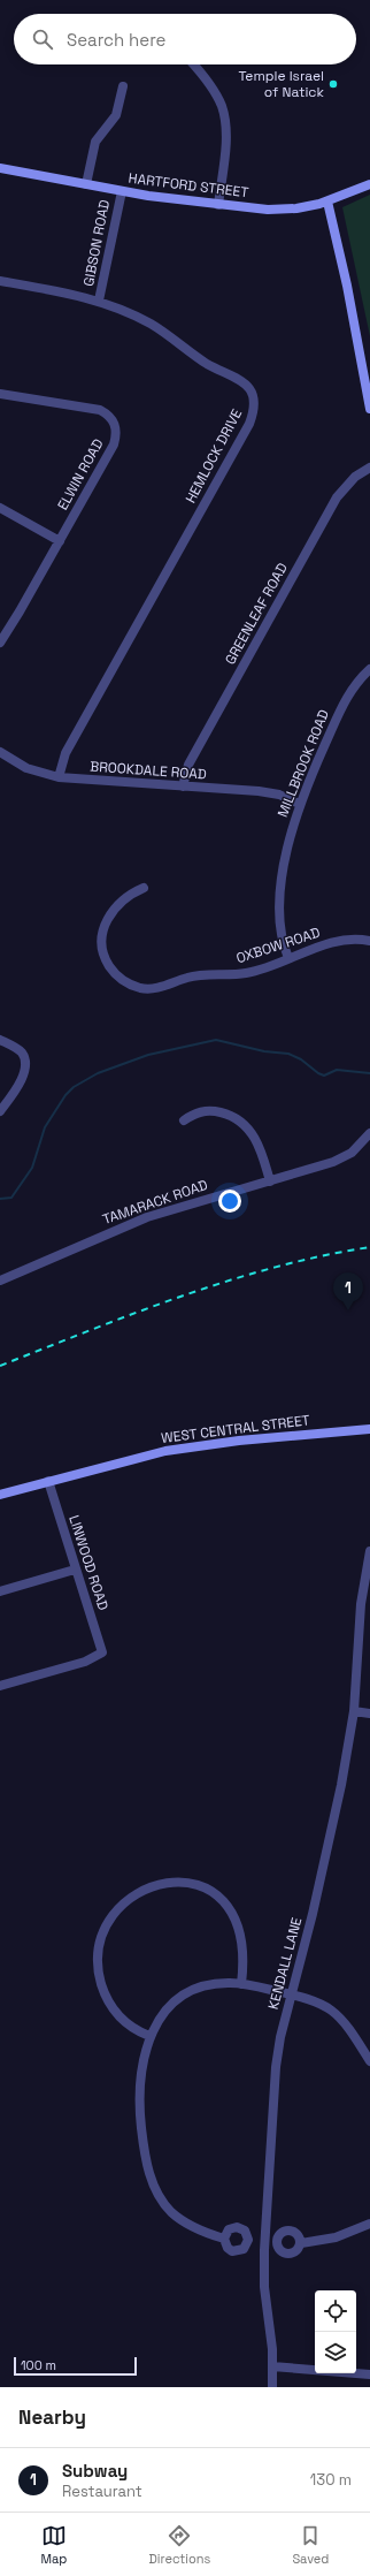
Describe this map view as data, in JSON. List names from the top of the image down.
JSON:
{
  "streets": {
    "street": [
      "HARTFORD STREET",
      "GIBSON ROAD",
      "HEMLOCK DRIVE",
      "ELWIN ROAD",
      "GREENLEAF ROAD",
      "MILLBROOK ROAD",
      "BROOKDALE ROAD",
      "OXBOW ROAD",
      "TAMARACK ROAD",
      "WEST CENTRAL STREET",
      "LINWOOD ROAD",
      "KENDALL LANE"
    ]
  },
  "crossings": [
    ["HARTFORD STREET", "GIBSON ROAD"],
    ["GIBSON ROAD", "HEMLOCK DRIVE"],
    ["HEMLOCK DRIVE", "BROOKDALE ROAD"],
    ["GREENLEAF ROAD", "BROOKDALE ROAD"],
    ["MILLBROOK ROAD", "BROOKDALE ROAD"],
    ["MILLBROOK ROAD", "OXBOW ROAD"],
    ["WEST CENTRAL STREET", "LINWOOD ROAD"]
  ],
  "places": ["Temple Israel of Natick"],
  "scale_bar": "100 m",
  "page": {
    "search": "Search here",
    "pins": "1",
    "scale": "100 m",
    "heading": "Nearby",
    "list": [
      {
        "mark": "1",
        "name": "Subway",
        "note": "Restaurant",
        "value": "130 m"
      }
    ],
    "nav": ["Map", "Directions", "Saved"]
  }
}
